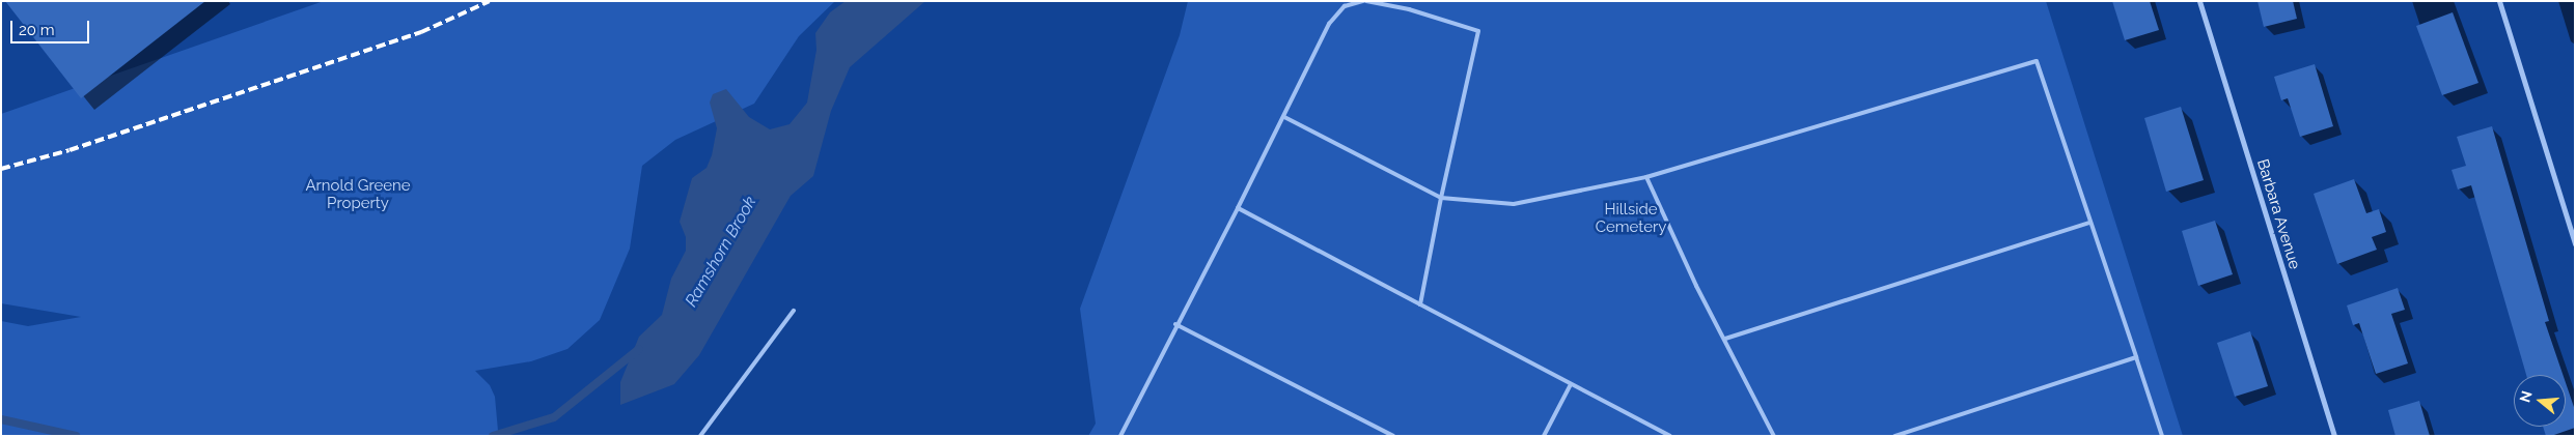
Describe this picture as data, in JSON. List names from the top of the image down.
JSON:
{
  "streets": {
    "street": ["Barbara Avenue"]
  },
  "water": ["Ramshorn Brook"],
  "parks": ["Arnold Greene Property", "Hillside Cemetery"],
  "scale_bar": "20 m",
  "north": "left"
}
